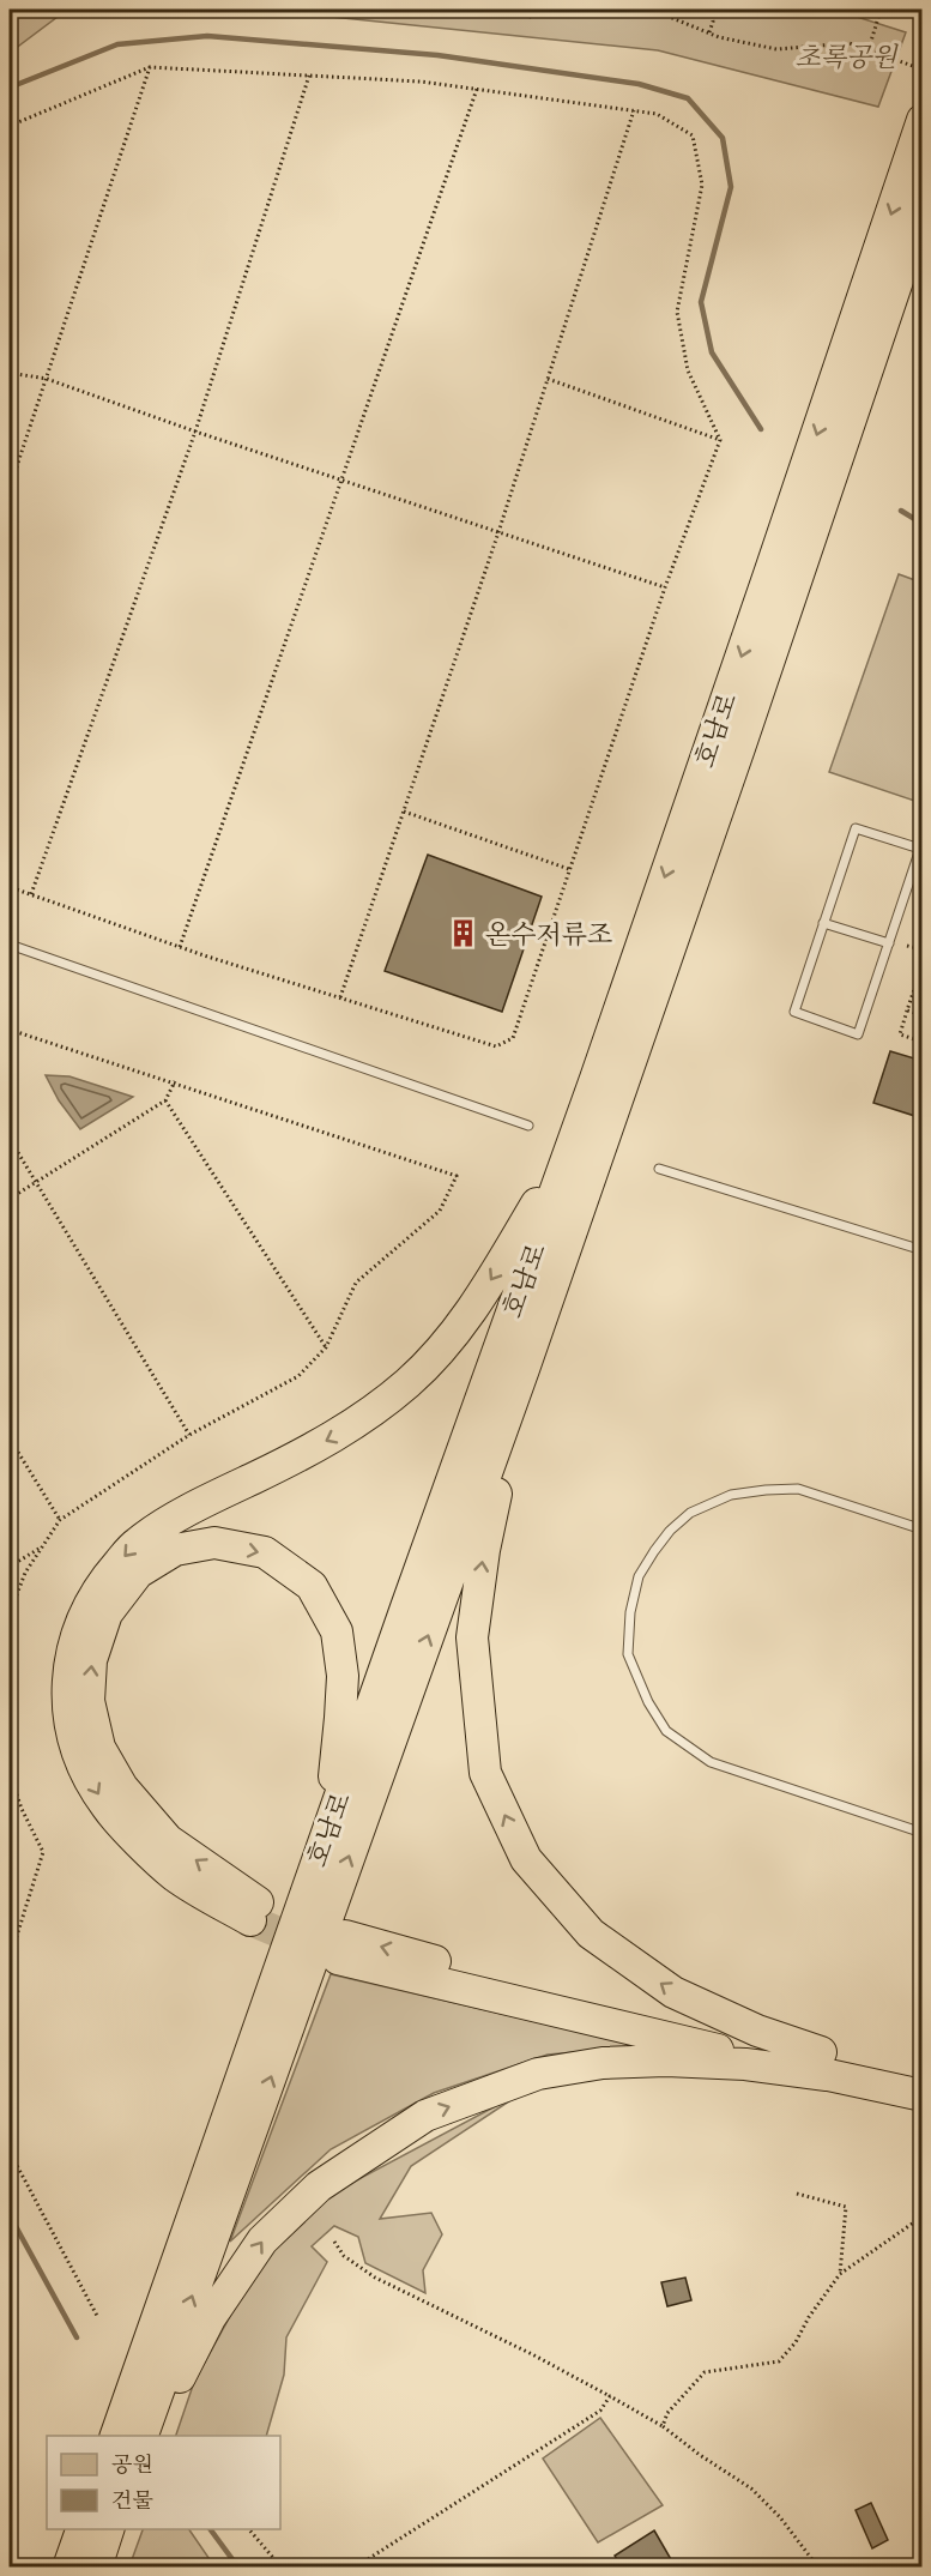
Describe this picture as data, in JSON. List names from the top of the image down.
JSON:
{
  "streets": {
    "highway": ["호남로"]
  },
  "parks": ["초록공원"],
  "places": {
    "building": ["온수저류조"]
  },
  "legend": ["공원", "건물"]
}
